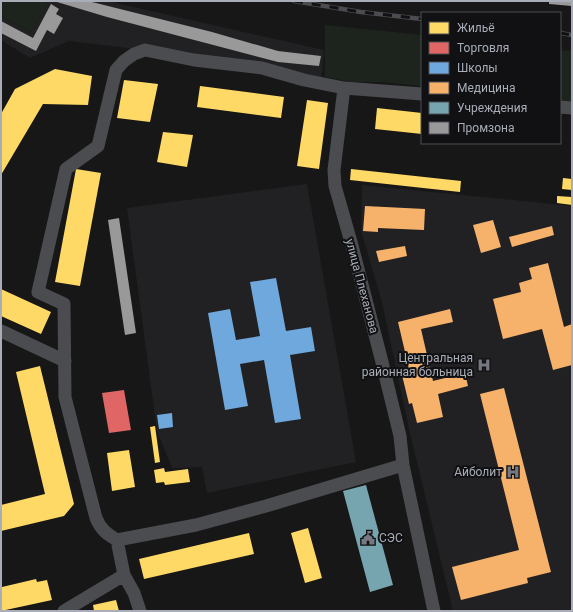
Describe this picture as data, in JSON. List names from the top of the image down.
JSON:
{
  "streets": {
    "street": ["улица Плеханова"]
  },
  "places": {
    "hospital": ["Центральная районная больница", "Айболит"],
    "public building": ["СЭС"]
  },
  "legend": [
    "Жильё",
    "Торговля",
    "Школы",
    "Медицина",
    "Учреждения",
    "Промзона"
  ]
}
